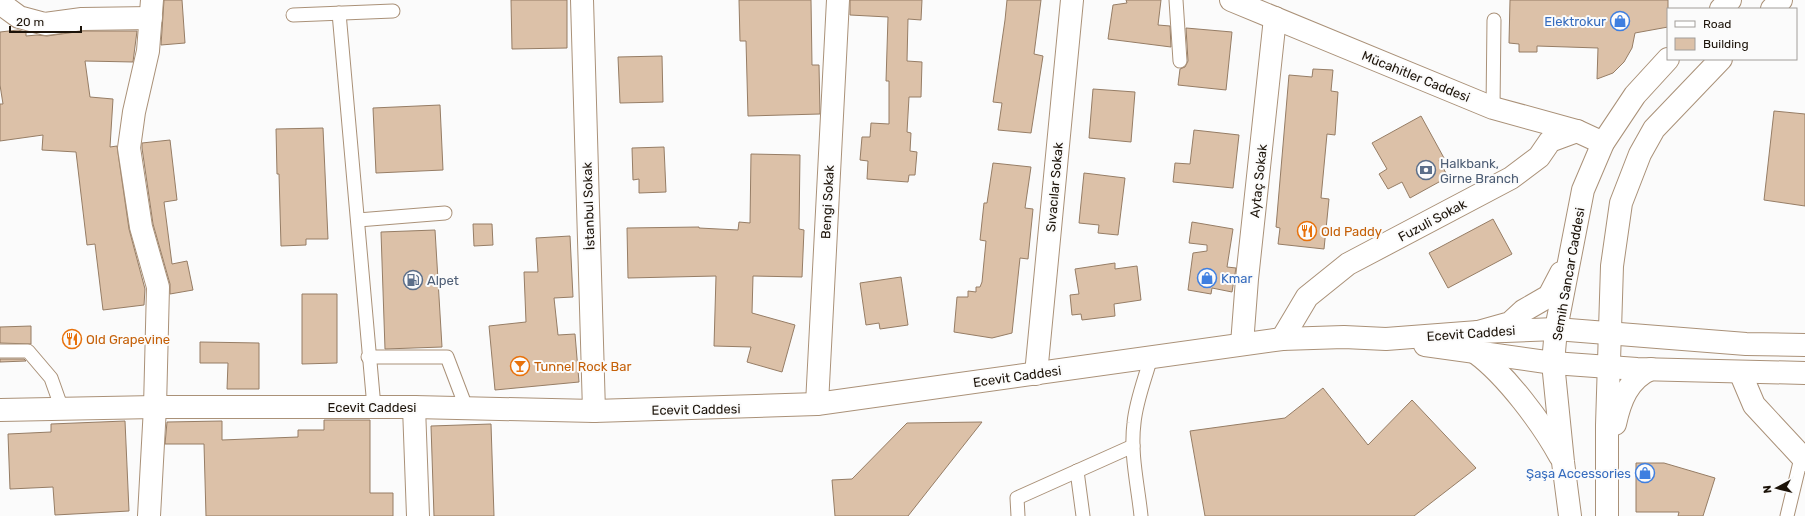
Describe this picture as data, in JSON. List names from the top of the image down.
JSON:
{
  "streets": {
    "main road": [
      "Mücahitler Caddesi",
      "Aytaç Sokak",
      "Sıvacılar Sokak",
      "Bengi Sokak",
      "İstanbul Sokak",
      "Fuzuli Sokak",
      "Semih Sancar Caddesi",
      "Ecevit Caddesi"
    ]
  },
  "crossings": [
    ["Mücahitler Caddesi", "Aytaç Sokak"],
    ["Mücahitler Caddesi", "Fuzuli Sokak"],
    ["Mücahitler Caddesi", "Semih Sancar Caddesi"],
    ["Aytaç Sokak", "Ecevit Caddesi"],
    ["Sıvacılar Sokak", "Ecevit Caddesi"],
    ["Bengi Sokak", "Ecevit Caddesi"],
    ["İstanbul Sokak", "Ecevit Caddesi"],
    ["Fuzuli Sokak", "Ecevit Caddesi"],
    ["Semih Sancar Caddesi", "Ecevit Caddesi"]
  ],
  "places": {
    "shop": ["Elektrokur", "Kmar", "Şaşa Accessories"],
    "bank": ["Halkbank, Girne Branch"],
    "restaurant": ["Old Paddy", "Old Grapevine"],
    "fuel station": ["Alpet"],
    "bar": ["Tunnel Rock Bar"]
  },
  "legend": ["Road", "Building"],
  "scale_bar": "20 m",
  "north": "left"
}
